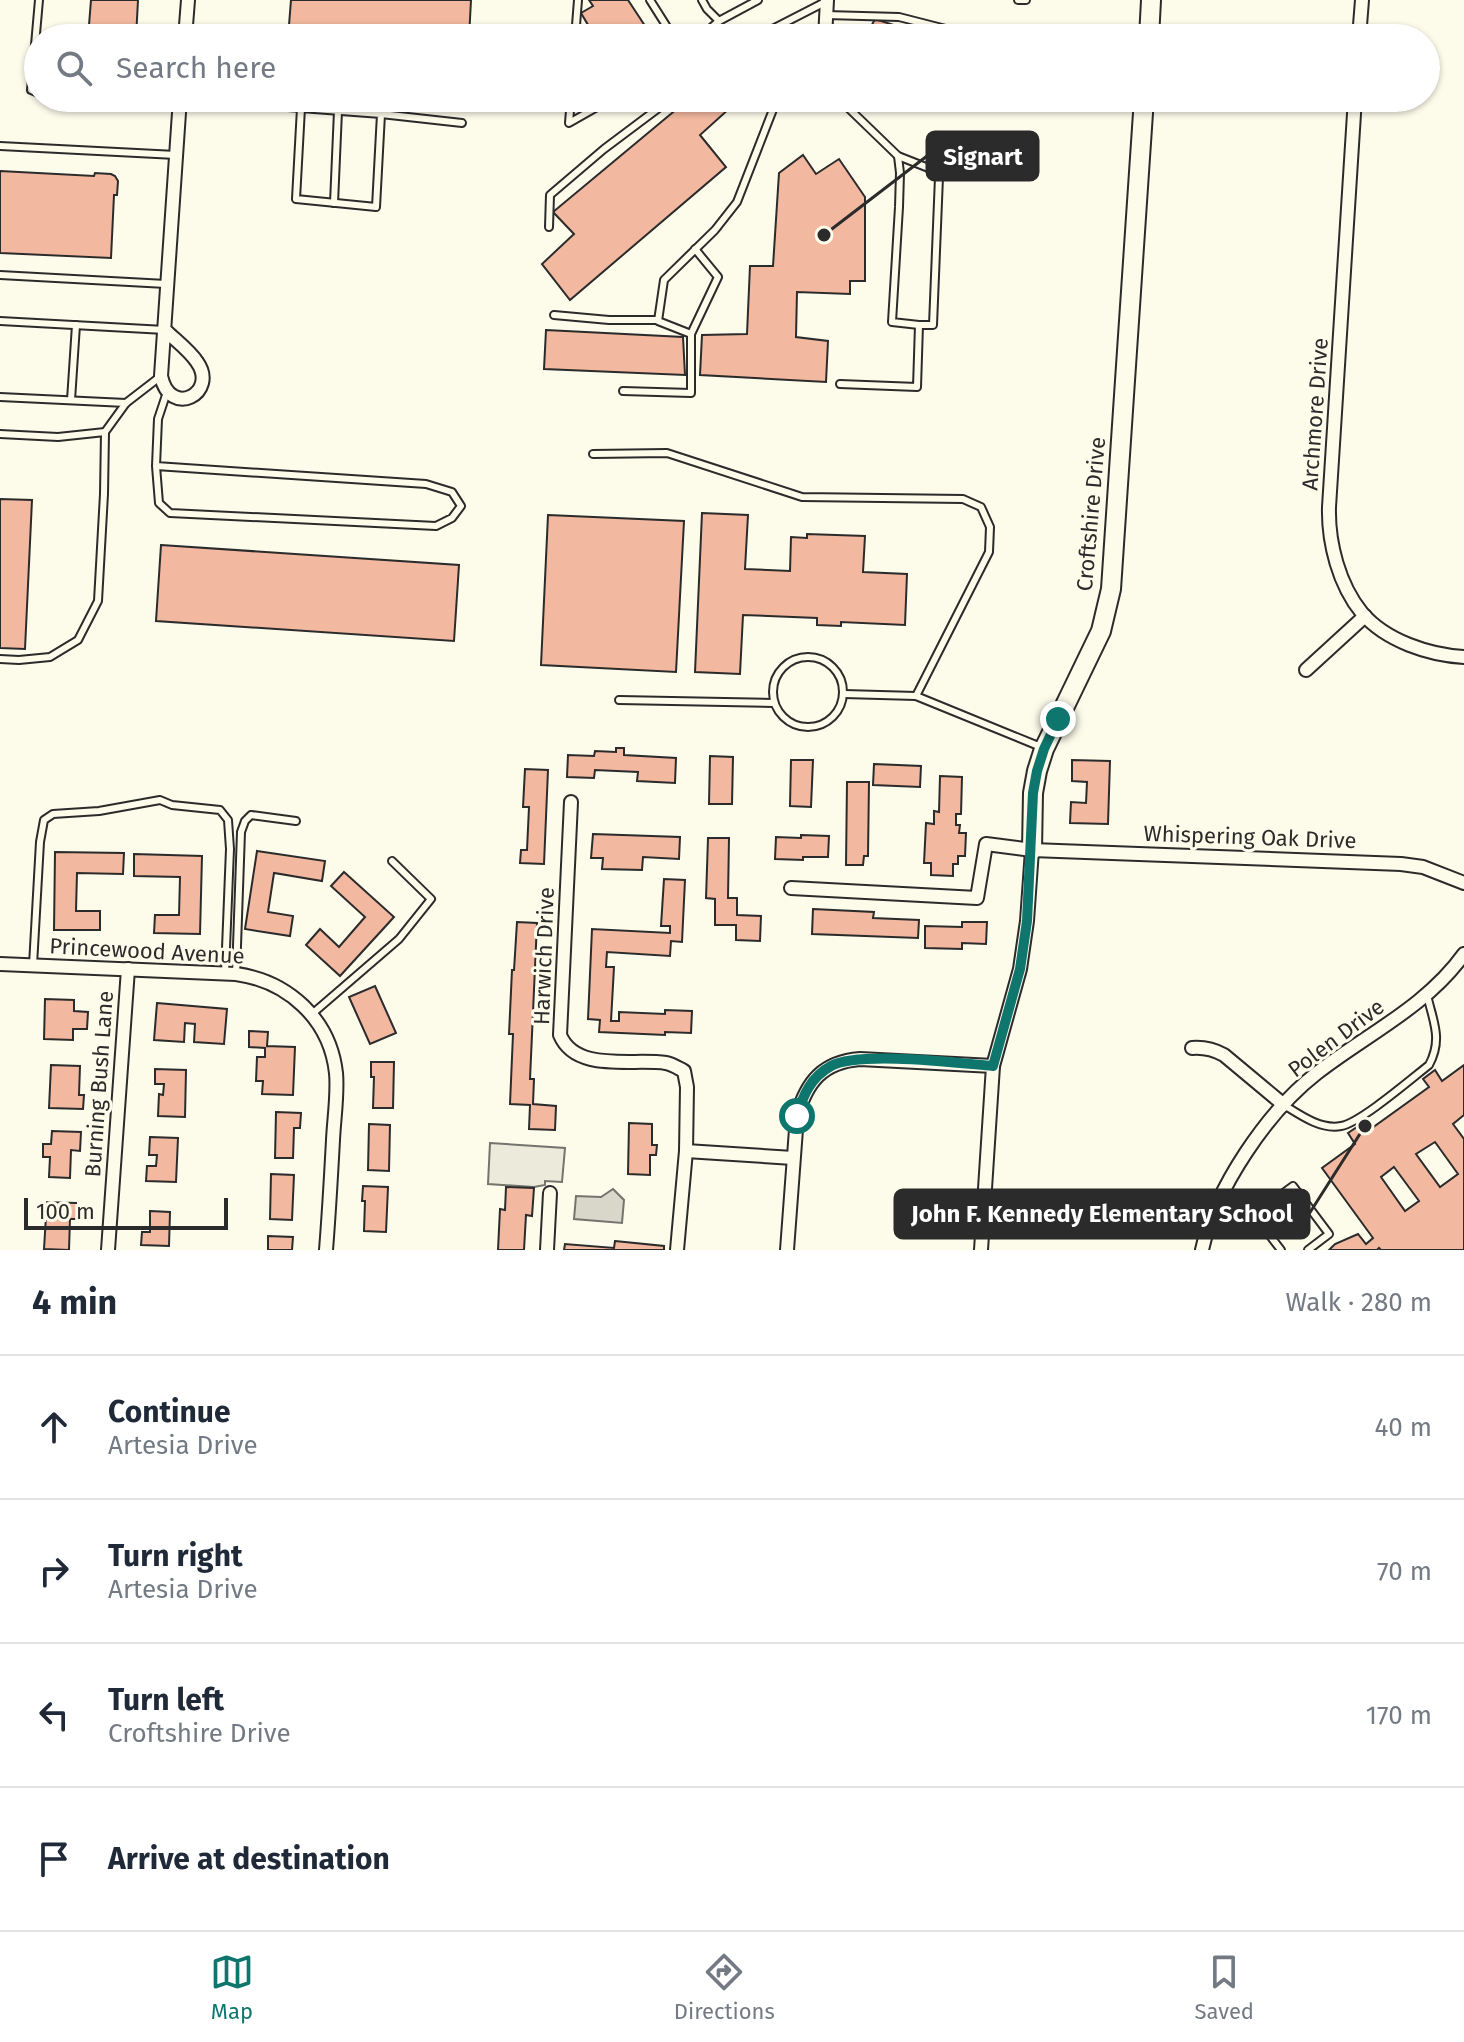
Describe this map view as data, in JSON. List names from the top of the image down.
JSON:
{
  "streets": {
    "street": [
      "Archmore Drive",
      "Croftshire Drive",
      "Whispering Oak Drive",
      "Princewood Avenue",
      "Harwich Drive",
      "Polen Drive",
      "Burning Bush Lane"
    ]
  },
  "crossings": [
    ["Croftshire Drive", "Whispering Oak Drive"],
    ["Princewood Avenue", "Burning Bush Lane"]
  ],
  "places": ["Signart", "John F. Kennedy Elementary School"],
  "scale_bar": "100 m",
  "page": {
    "search": "Search here",
    "scale": "100 m",
    "heading": ["4 min", "Walk · 280 m"],
    "list": [
      ["Continue", "Artesia Drive", "40 m"],
      ["Turn right", "Artesia Drive", "70 m"],
      ["Turn left", "Croftshire Drive", "170 m"],
      "Arrive at destination"
    ],
    "nav": ["Map", "Directions", "Saved"]
  }
}
